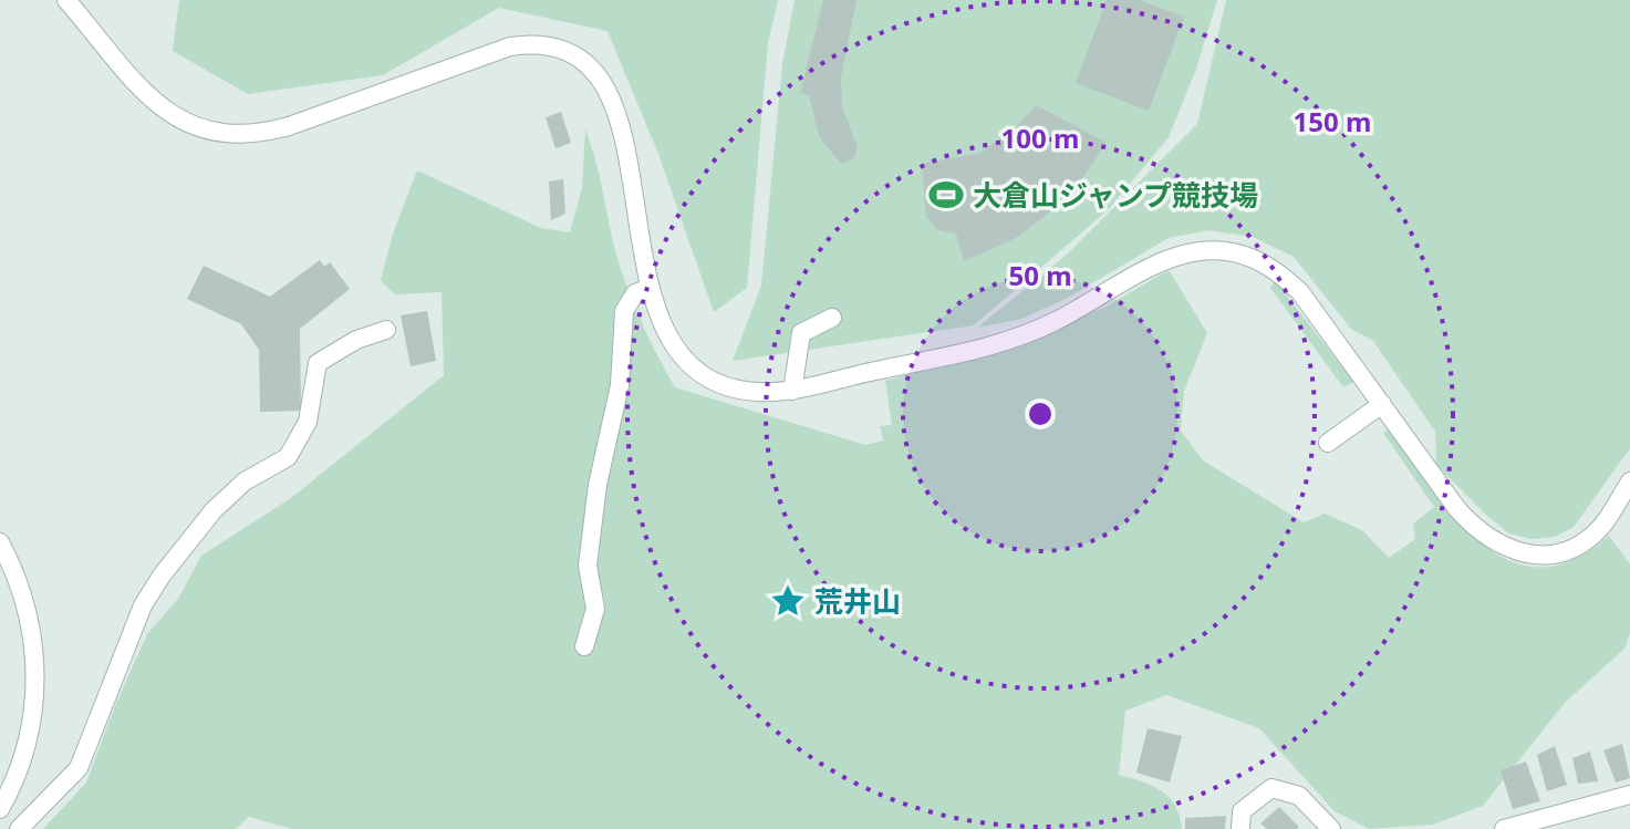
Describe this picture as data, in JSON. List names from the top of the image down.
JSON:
{
  "places": {
    "sports": ["大倉山ジャンプ競技場"],
    "place": ["荒井山"]
  },
  "rings": ["150 m", "100 m", "50 m"]
}
